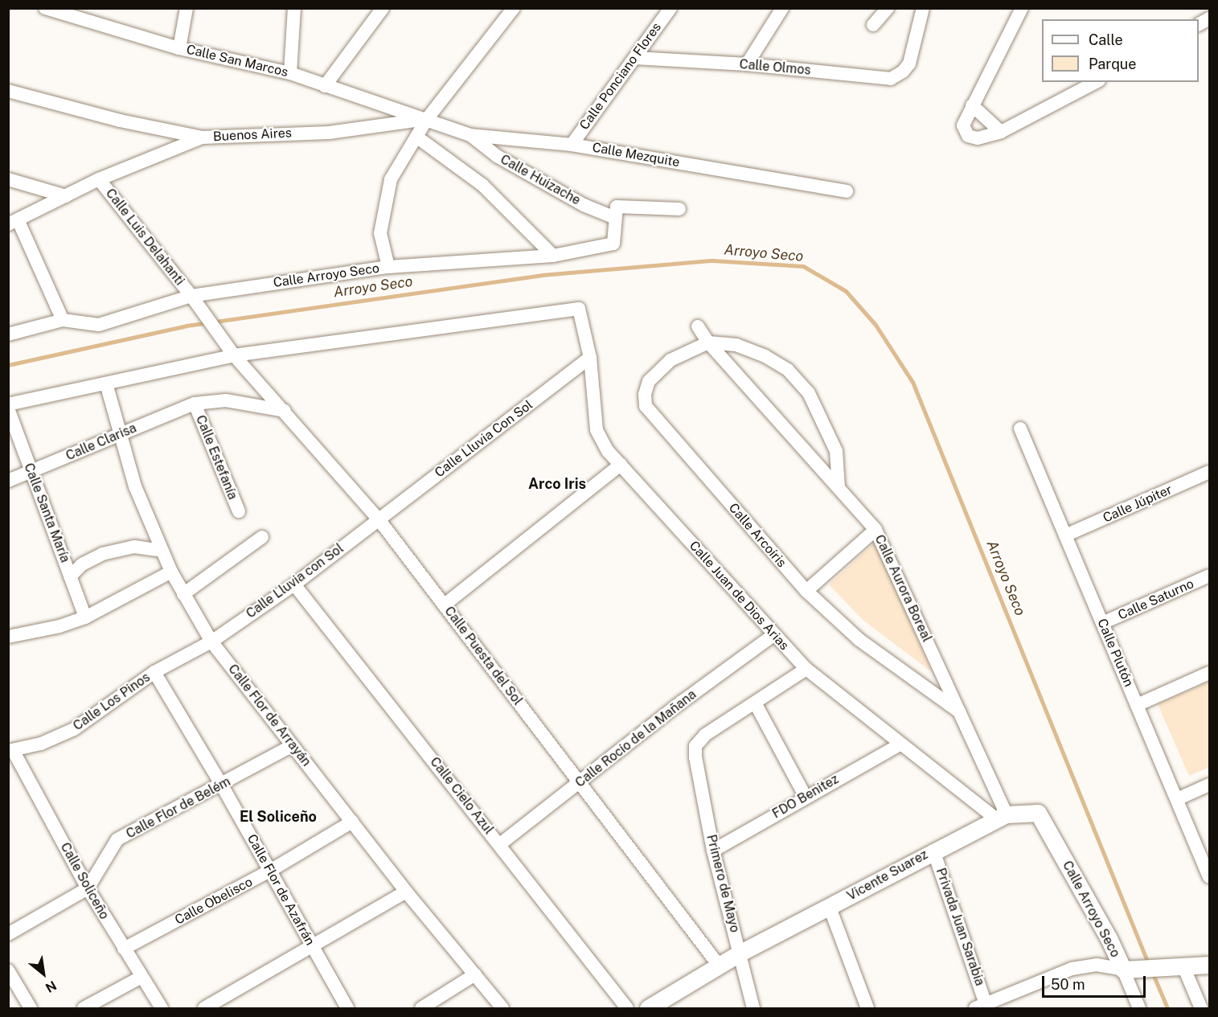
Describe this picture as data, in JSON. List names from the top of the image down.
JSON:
{
  "streets": {
    "street": [
      "Calle San Marcos",
      "Calle Olmos",
      "Calle Ponciano Flores",
      "Buenos Aires",
      "Calle Mezquite",
      "Calle Huizache",
      "Calle Luis Delahanti",
      "Calle Arroyo Seco",
      "Calle Lluvia Con Sol",
      "Calle Clarisa",
      "Calle Estefanía",
      "Calle Júpiter",
      "Calle Santa María",
      "Calle Arcoíris",
      "Calle Lluvia con Sol",
      "Calle Aurora Boreal",
      "Calle Juan de Dios Arias",
      "Calle Saturno",
      "Calle Plutón",
      "Calle Puesta del Sol",
      "Calle Los Pinos",
      "Calle Flor de Arrayán",
      "Calle Rocío de la Mañana",
      "Calle Cielo Azul",
      "FDO Benitez",
      "Calle Flor de Belém",
      "Vicente Suarez",
      "Calle Soliceño",
      "Primero de Mayo",
      "Calle Flor de Azafrán",
      "Calle Obelisco",
      "Privada Juan Sarabia"
    ]
  },
  "crossings": [
    ["Calle San Marcos", "Buenos Aires"],
    ["Calle San Marcos", "Calle Mezquite"],
    ["Calle Olmos", "Calle Ponciano Flores"],
    ["Calle Ponciano Flores", "Calle Mezquite"],
    ["Buenos Aires", "Calle Mezquite"],
    ["Buenos Aires", "Calle Luis Delahanti"],
    ["Calle Mezquite", "Calle Huizache"],
    ["Calle Huizache", "Calle Arroyo Seco"],
    ["Calle Luis Delahanti", "Calle Arroyo Seco"],
    ["Calle Luis Delahanti", "Calle Puesta del Sol"],
    ["Calle Arroyo Seco", "Vicente Suarez"],
    ["Calle Lluvia Con Sol", "Calle Lluvia con Sol"],
    ["Calle Lluvia Con Sol", "Calle Juan de Dios Arias"],
    ["Calle Lluvia Con Sol", "Calle Puesta del Sol"],
    ["Calle Clarisa", "Calle Estefanía"],
    ["Calle Clarisa", "Calle Santa María"],
    ["Calle Clarisa", "Calle Puesta del Sol"],
    ["Calle Clarisa", "Calle Flor de Arrayán"],
    ["Calle Júpiter", "Calle Plutón"],
    ["Calle Arcoíris", "Calle Aurora Boreal"],
    ["Calle Lluvia con Sol", "Calle Puesta del Sol"],
    ["Calle Lluvia con Sol", "Calle Los Pinos"],
    ["Calle Lluvia con Sol", "Calle Flor de Arrayán"],
    ["Calle Lluvia con Sol", "Calle Cielo Azul"],
    ["Calle Aurora Boreal", "Calle Juan de Dios Arias"],
    ["Calle Aurora Boreal", "Vicente Suarez"],
    ["Calle Juan de Dios Arias", "Calle Puesta del Sol"],
    ["Calle Juan de Dios Arias", "Calle Rocío de la Mañana"],
    ["Calle Juan de Dios Arias", "FDO Benitez"],
    ["Calle Juan de Dios Arias", "Vicente Suarez"],
    ["Calle Saturno", "Calle Plutón"],
    ["Calle Puesta del Sol", "Calle Rocío de la Mañana"],
    ["Calle Puesta del Sol", "Vicente Suarez"],
    ["Calle Los Pinos", "Calle Flor de Arrayán"],
    ["Calle Los Pinos", "Calle Soliceño"],
    ["Calle Los Pinos", "Calle Flor de Azafrán"],
    ["Calle Flor de Arrayán", "Calle Flor de Belém"],
    ["Calle Flor de Arrayán", "Calle Obelisco"],
    ["Calle Rocío de la Mañana", "Calle Cielo Azul"],
    ["FDO Benitez", "Primero de Mayo"],
    ["Calle Flor de Belém", "Calle Soliceño"],
    ["Calle Flor de Belém", "Calle Flor de Azafrán"],
    ["Vicente Suarez", "Primero de Mayo"],
    ["Vicente Suarez", "Privada Juan Sarabia"],
    ["Calle Soliceño", "Calle Obelisco"],
    ["Calle Flor de Azafrán", "Calle Obelisco"]
  ],
  "districts": ["Arco Iris", "El Soliceño"],
  "water": ["Arroyo Seco"],
  "legend": ["Calle", "Parque"],
  "scale_bar": "50 m",
  "north": "bottom right"
}
